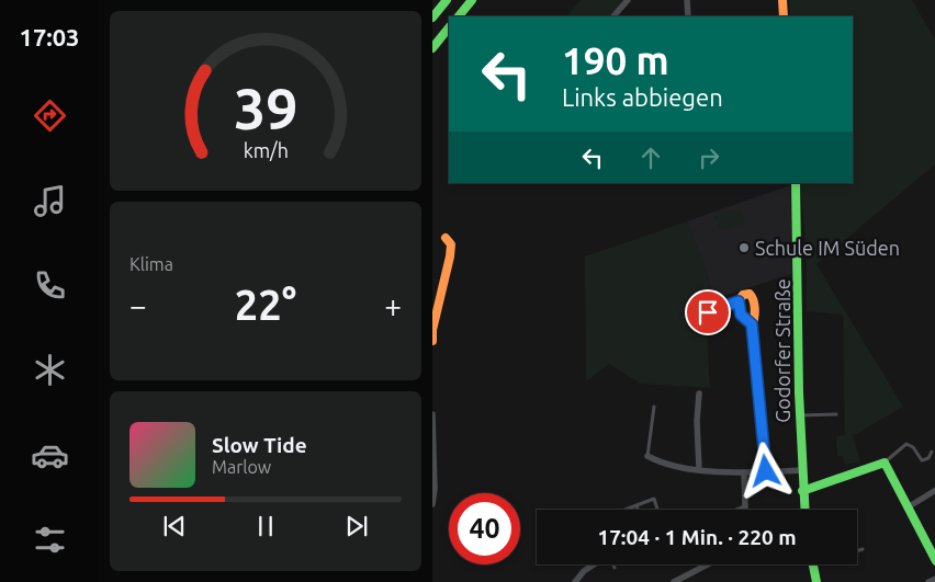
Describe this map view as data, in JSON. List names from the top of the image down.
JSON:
{
  "streets": {
    "main road": ["Godorfer Straße"]
  },
  "places": ["Schule IM Süden"],
  "page": {
    "tabs": "17:03",
    "turn": ["190 m", "Links abbiegen"],
    "tile": "Klima",
    "heat": ["−", "22°", "+"],
    "song": ["Slow Tide", "Marlow"],
    "limit": "40",
    "trip": "17:04 · 1 Min. · 220 m",
    "gauge": ["39", "km/h"]
  }
}
